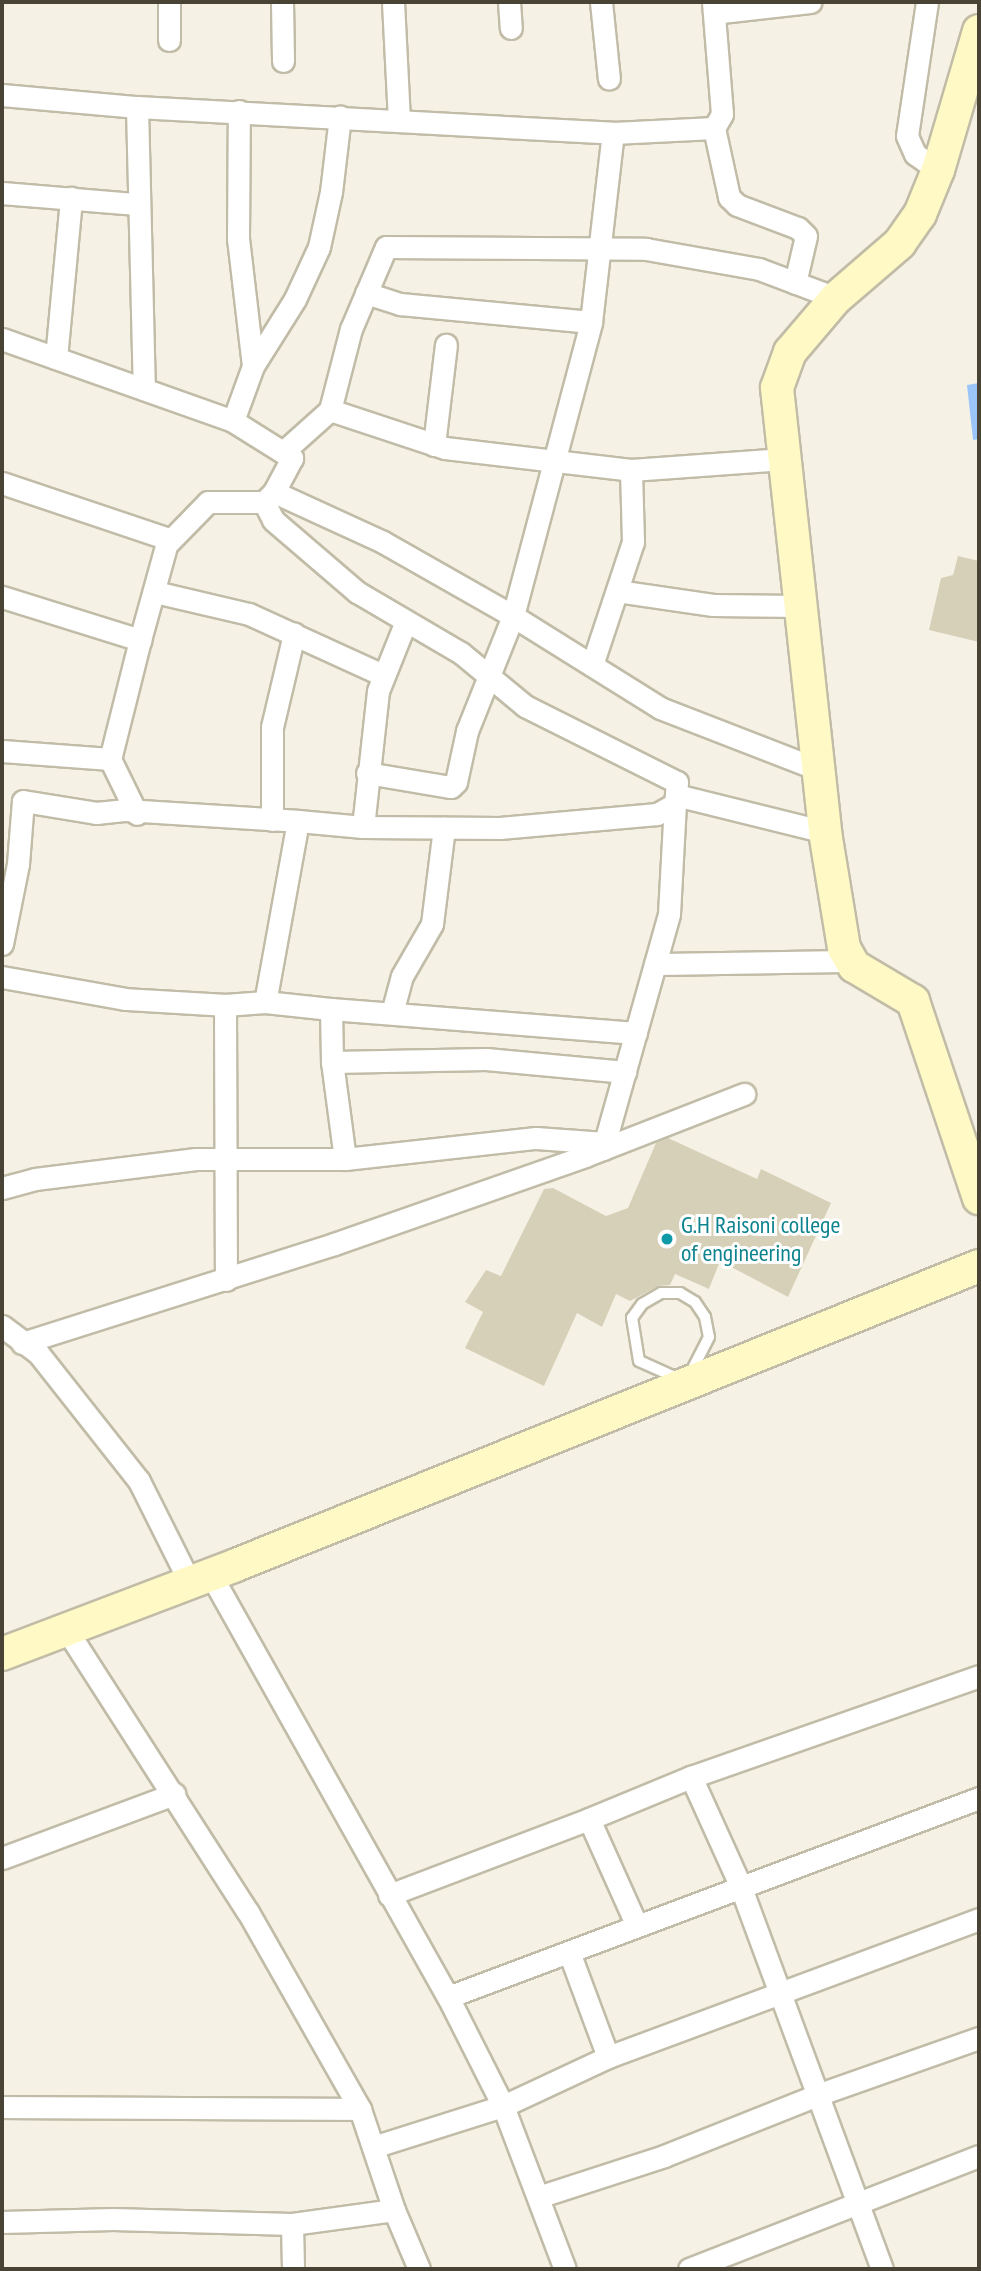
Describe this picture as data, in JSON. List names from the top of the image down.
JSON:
{
  "places": ["G.H Raisoni college of engineering"]
}
